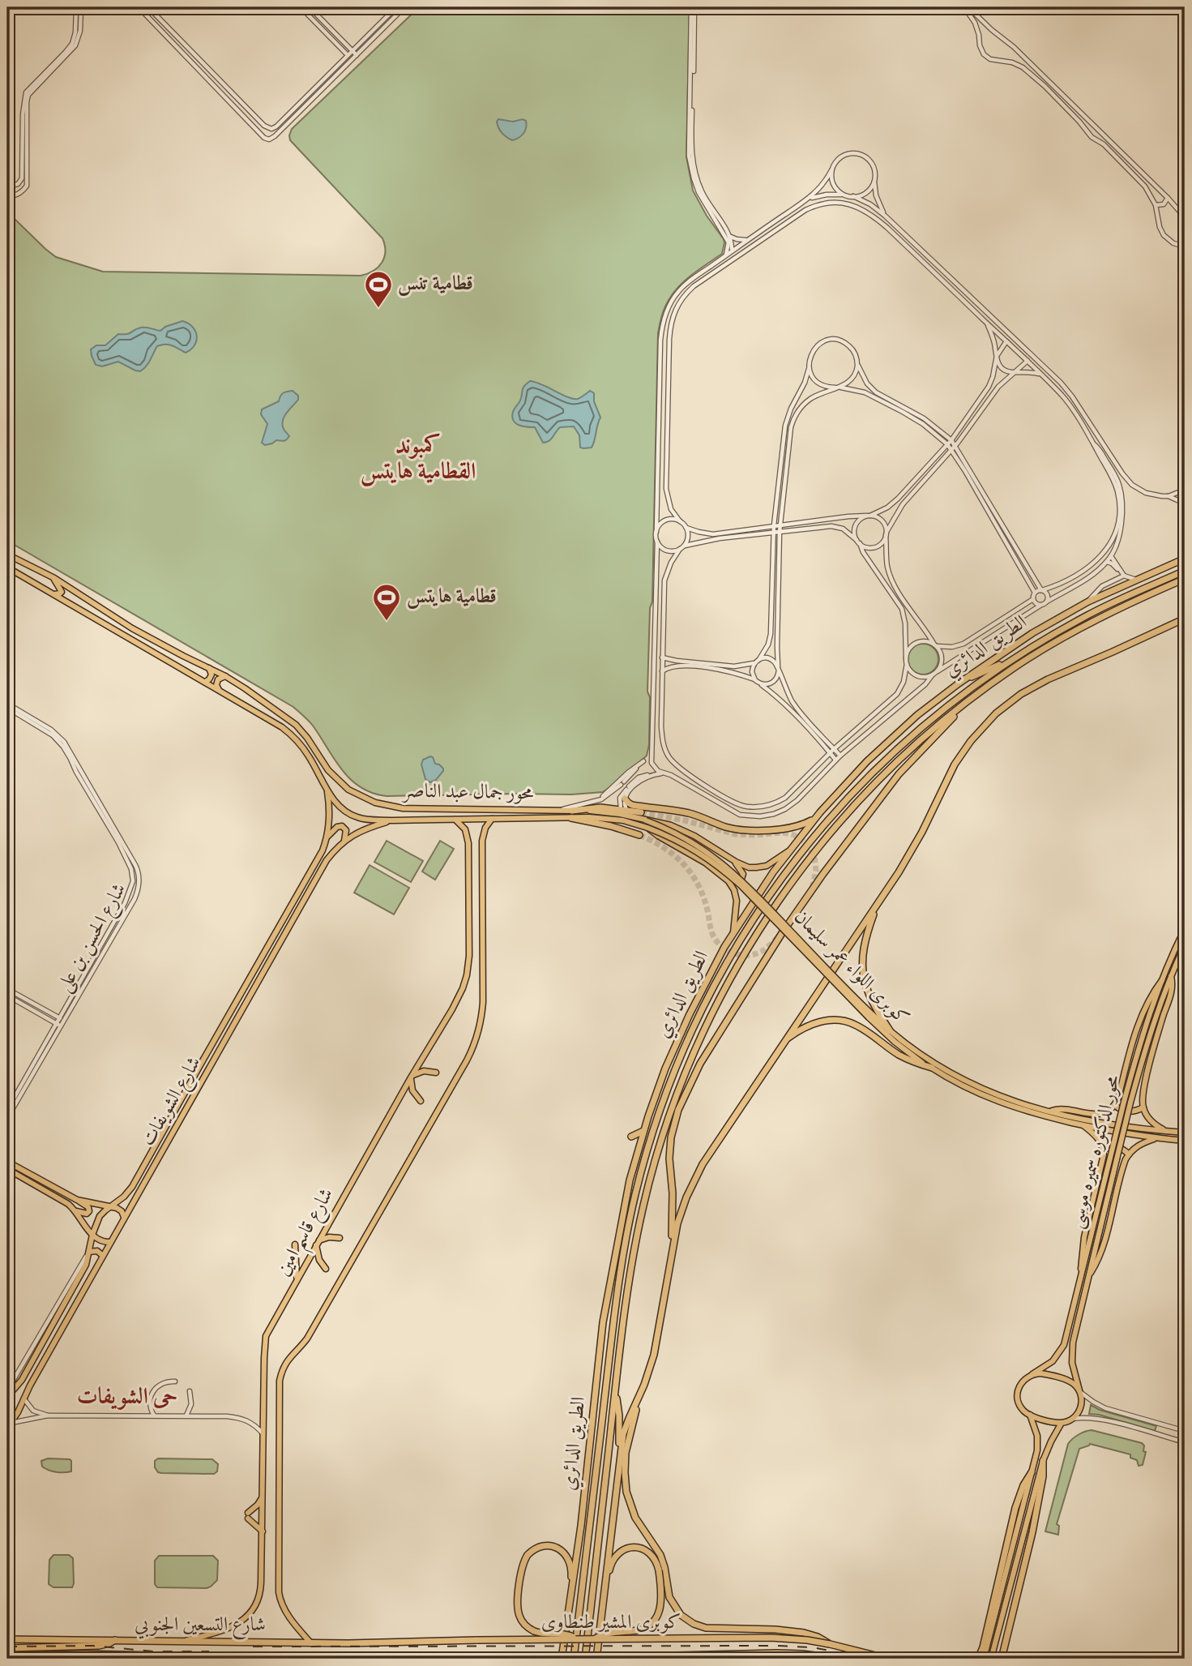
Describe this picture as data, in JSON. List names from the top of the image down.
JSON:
{
  "streets": {
    "highway": ["الطريق الدائري", "كوبرى المشير طنطاوى", "شارع التسعين الجنوبي"],
    "main road": [
      "محور جمال عبد الناصر",
      "كوبرى اللواء عمر سليمان",
      "شارع الشويفات",
      "محور الدكتوره سميره موسى",
      "شارع قاسم امين"
    ],
    "street": ["شارع الحسن بن على"]
  },
  "crossings": [
    ["الطريق الدائري", "محور جمال عبد الناصر"],
    ["محور جمال عبد الناصر", "كوبرى اللواء عمر سليمان"],
    ["محور جمال عبد الناصر", "شارع الشويفات"],
    ["محور جمال عبد الناصر", "شارع قاسم امين"],
    ["شارع قاسم امين", "شارع التسعين الجنوبي"],
    ["كوبرى المشير طنطاوى", "شارع التسعين الجنوبي"]
  ],
  "districts": ["كمبوند القطامية هايتس", "حى الشويفات"],
  "places": {
    "sports": ["قطامية تنس", "قطامية هايتس"]
  }
}
